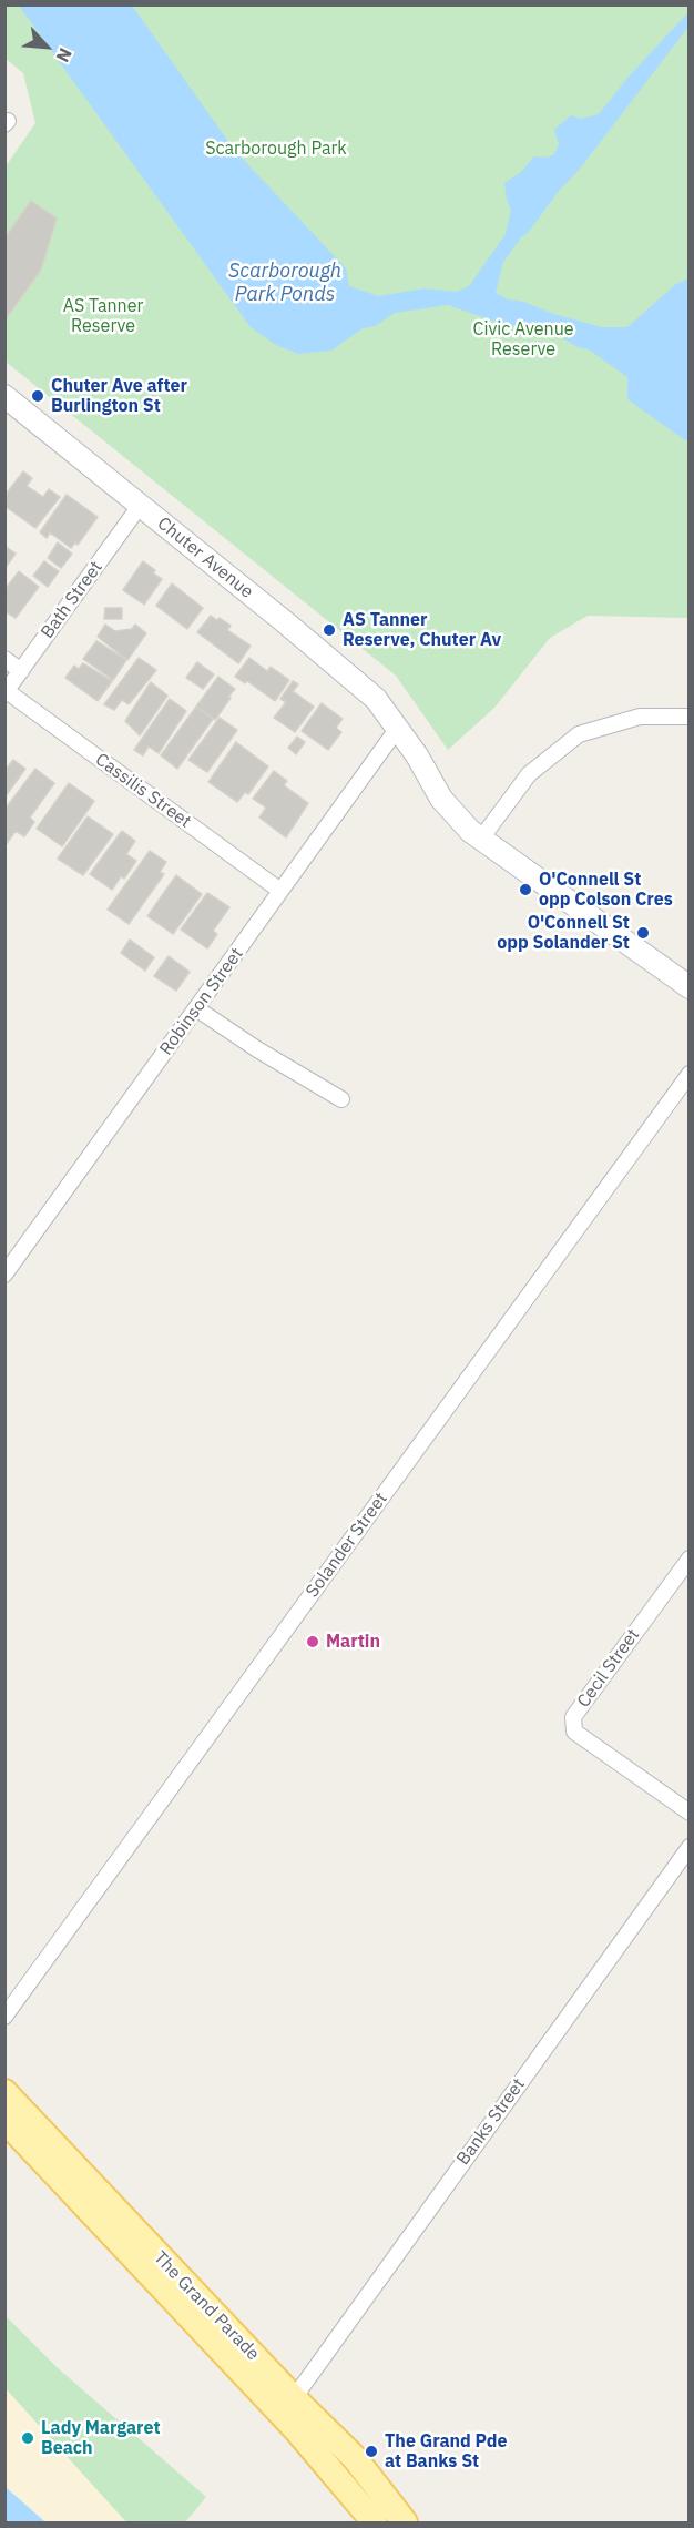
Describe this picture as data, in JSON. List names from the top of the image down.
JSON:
{
  "streets": {
    "main road": ["Chuter Avenue", "The Grand Parade"],
    "street": [
      "Bath Street",
      "Cassilis Street",
      "Robinson Street",
      "Solander Street",
      "Cecil Street",
      "Banks Street"
    ]
  },
  "crossings": [
    ["Chuter Avenue", "Bath Street"],
    ["Chuter Avenue", "Robinson Street"],
    ["Bath Street", "Cassilis Street"],
    ["Cassilis Street", "Robinson Street"],
    ["Banks Street", "The Grand Parade"]
  ],
  "water": ["Scarborough Park Ponds"],
  "parks": ["Scarborough Park", "AS Tanner Reserve", "Civic Avenue Reserve"],
  "places": [
    "Chuter Ave after Burlington St",
    "AS Tanner Reserve, Chuter Av",
    "O'Connell St opp Colson Cres",
    "O'Connell St opp Solander St",
    "Martin",
    "Lady Margaret Beach",
    "The Grand Pde at Banks St"
  ],
  "north": "bottom right"
}
